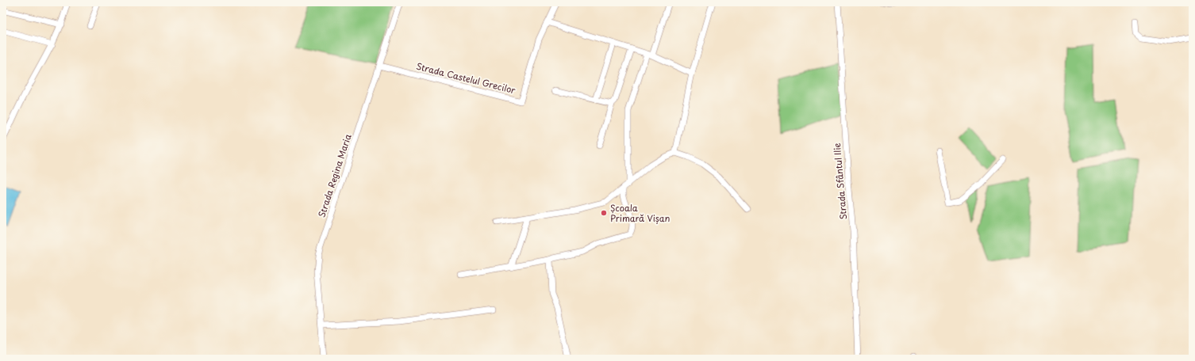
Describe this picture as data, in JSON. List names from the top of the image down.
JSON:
{
  "streets": {
    "street": ["Strada Castelul Grecilor", "Strada Regina Maria", "Strada Sfântul Ilie"]
  },
  "crossings": [
    ["Strada Castelul Grecilor", "Strada Regina Maria"]
  ],
  "places": ["Școala Primară Vișan"]
}
